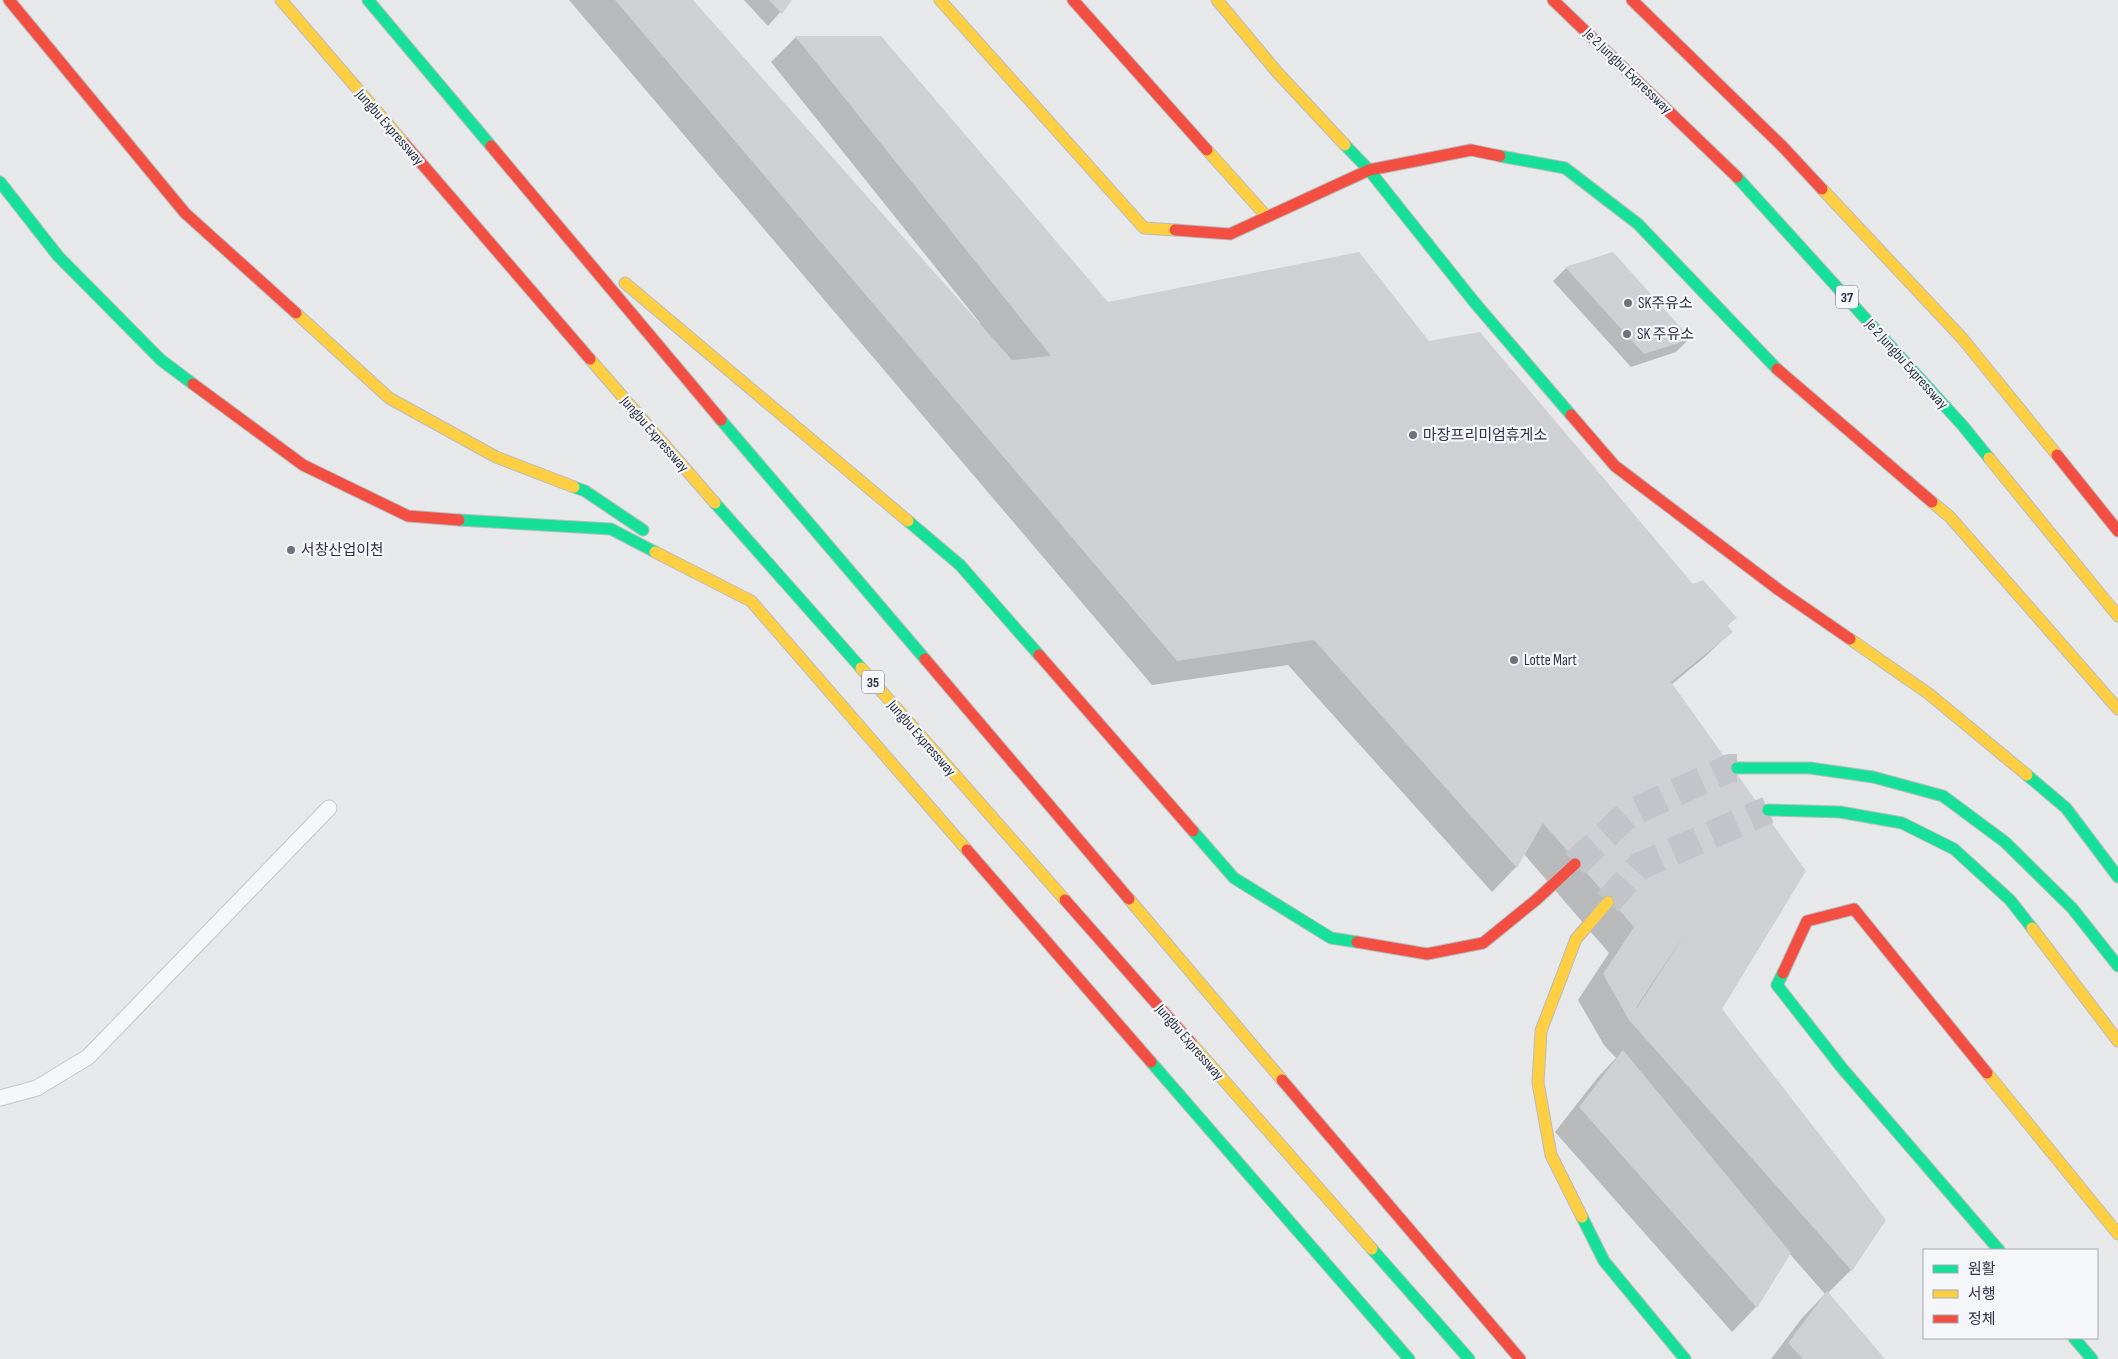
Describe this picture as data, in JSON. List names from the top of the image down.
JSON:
{
  "streets": {
    "highway": [
      "Je 2 Jungbu Expressway",
      "Jungbu Expressway",
      "37",
      "35"
    ]
  },
  "places": [
    "SK주유소",
    "SK 주유소",
    "마장프리미엄휴게소",
    "서창산업이천",
    "Lotte Mart"
  ],
  "legend": ["원활", "서행", "정체"]
}
